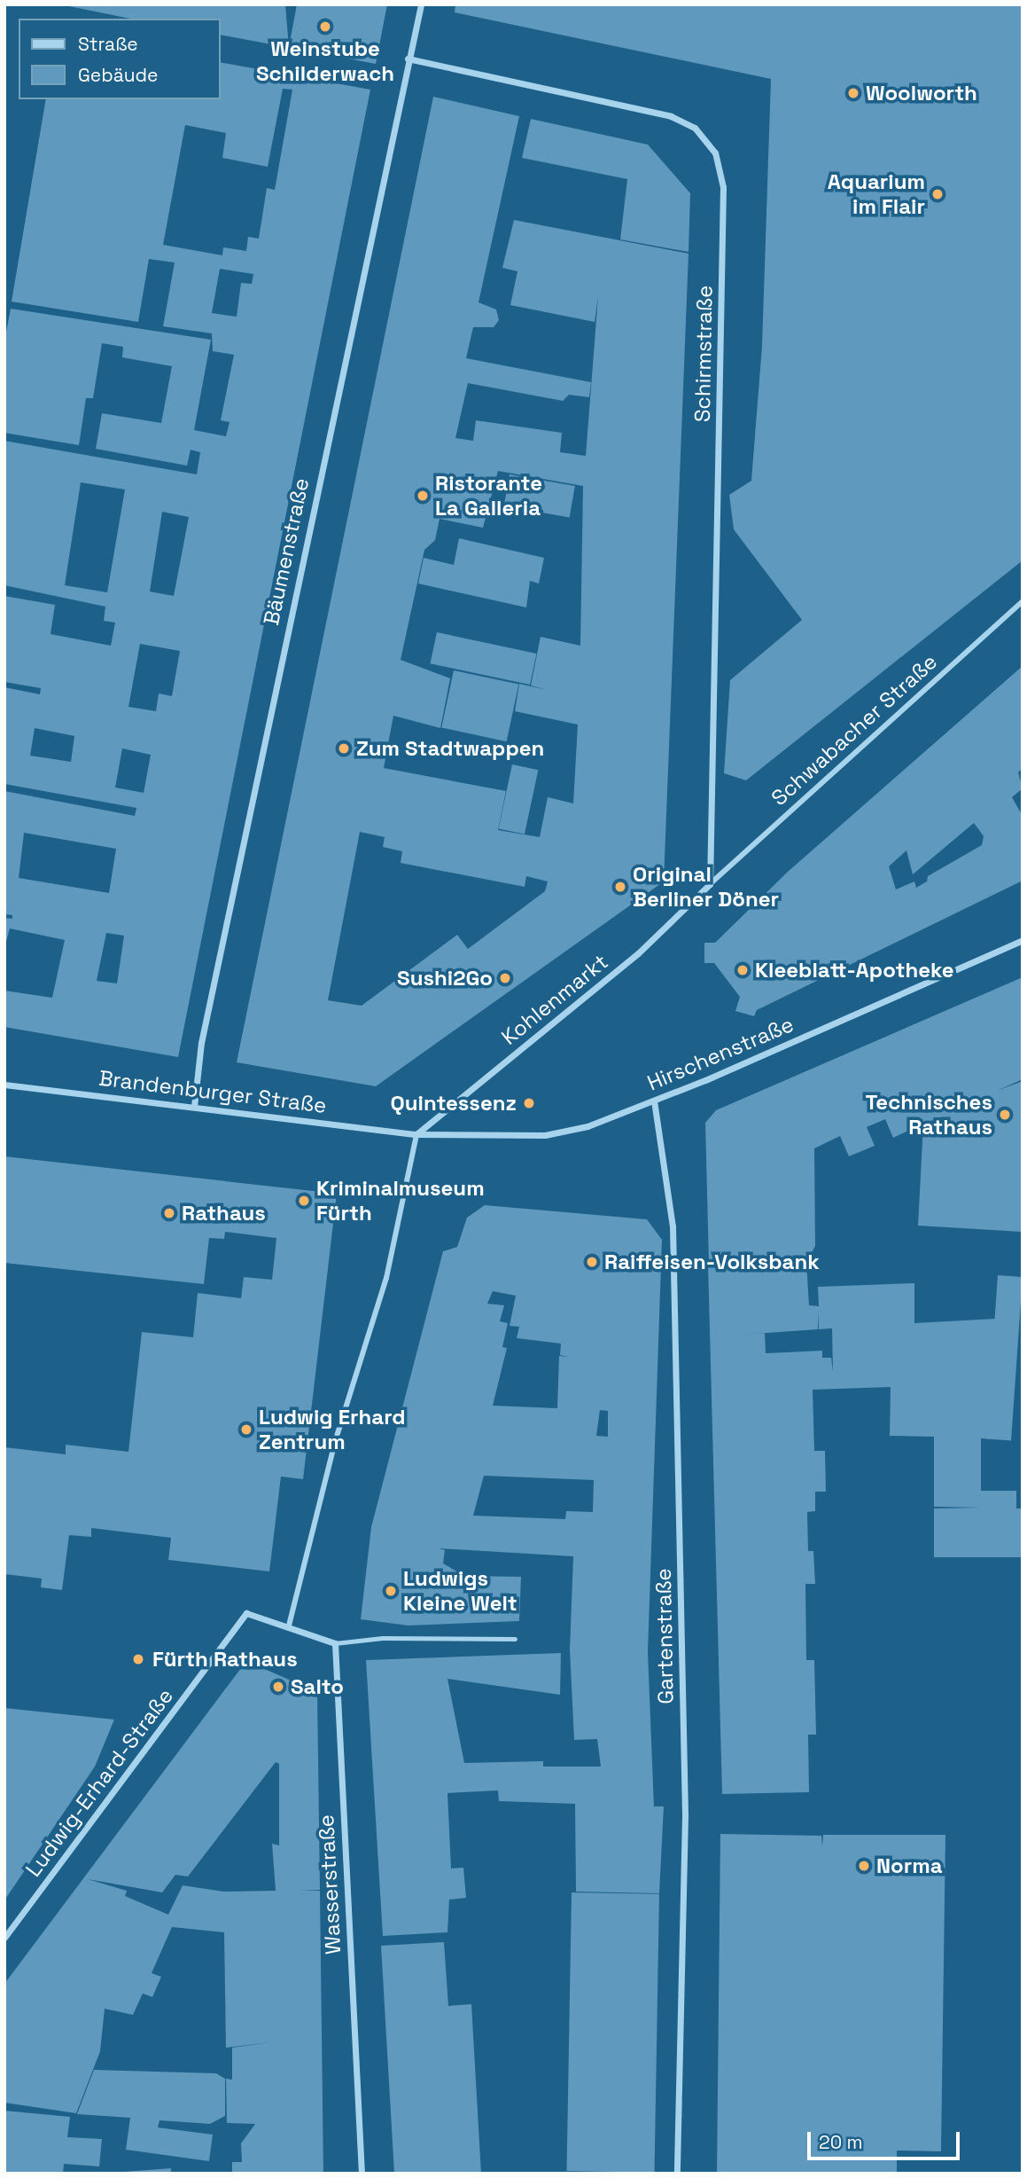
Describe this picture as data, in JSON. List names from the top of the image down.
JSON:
{
  "streets": {
    "street": [
      "Schirmstraße",
      "Bäumenstraße",
      "Schwabacher Straße",
      "Kohlenmarkt",
      "Hirschenstraße",
      "Brandenburger Straße",
      "Gartenstraße",
      "Ludwig-Erhard-Straße",
      "Wasserstraße"
    ]
  },
  "crossings": [
    ["Schirmstraße", "Bäumenstraße"],
    ["Schirmstraße", "Schwabacher Straße"],
    ["Schirmstraße", "Kohlenmarkt"],
    ["Bäumenstraße", "Brandenburger Straße"],
    ["Schwabacher Straße", "Kohlenmarkt"],
    ["Kohlenmarkt", "Hirschenstraße"],
    ["Kohlenmarkt", "Brandenburger Straße"],
    ["Hirschenstraße", "Brandenburger Straße"],
    ["Hirschenstraße", "Gartenstraße"]
  ],
  "places": [
    "Weinstube Schilderwach",
    "Woolworth",
    "Aquarium im Flair",
    "Ristorante La Galleria",
    "Zum Stadtwappen",
    "Original Berliner Döner",
    "Kleeblatt-Apotheke",
    "Sushi2Go",
    "Quintessenz",
    "Technisches Rathaus",
    "Kriminalmuseum Fürth",
    "Rathaus",
    "Raiffeisen-Volksbank",
    "Ludwig Erhard Zentrum",
    "Ludwigs Kleine Welt",
    "Fürth Rathaus",
    "Salto",
    "Norma"
  ],
  "legend": ["Straße", "Gebäude"],
  "scale_bar": "20 m"
}
